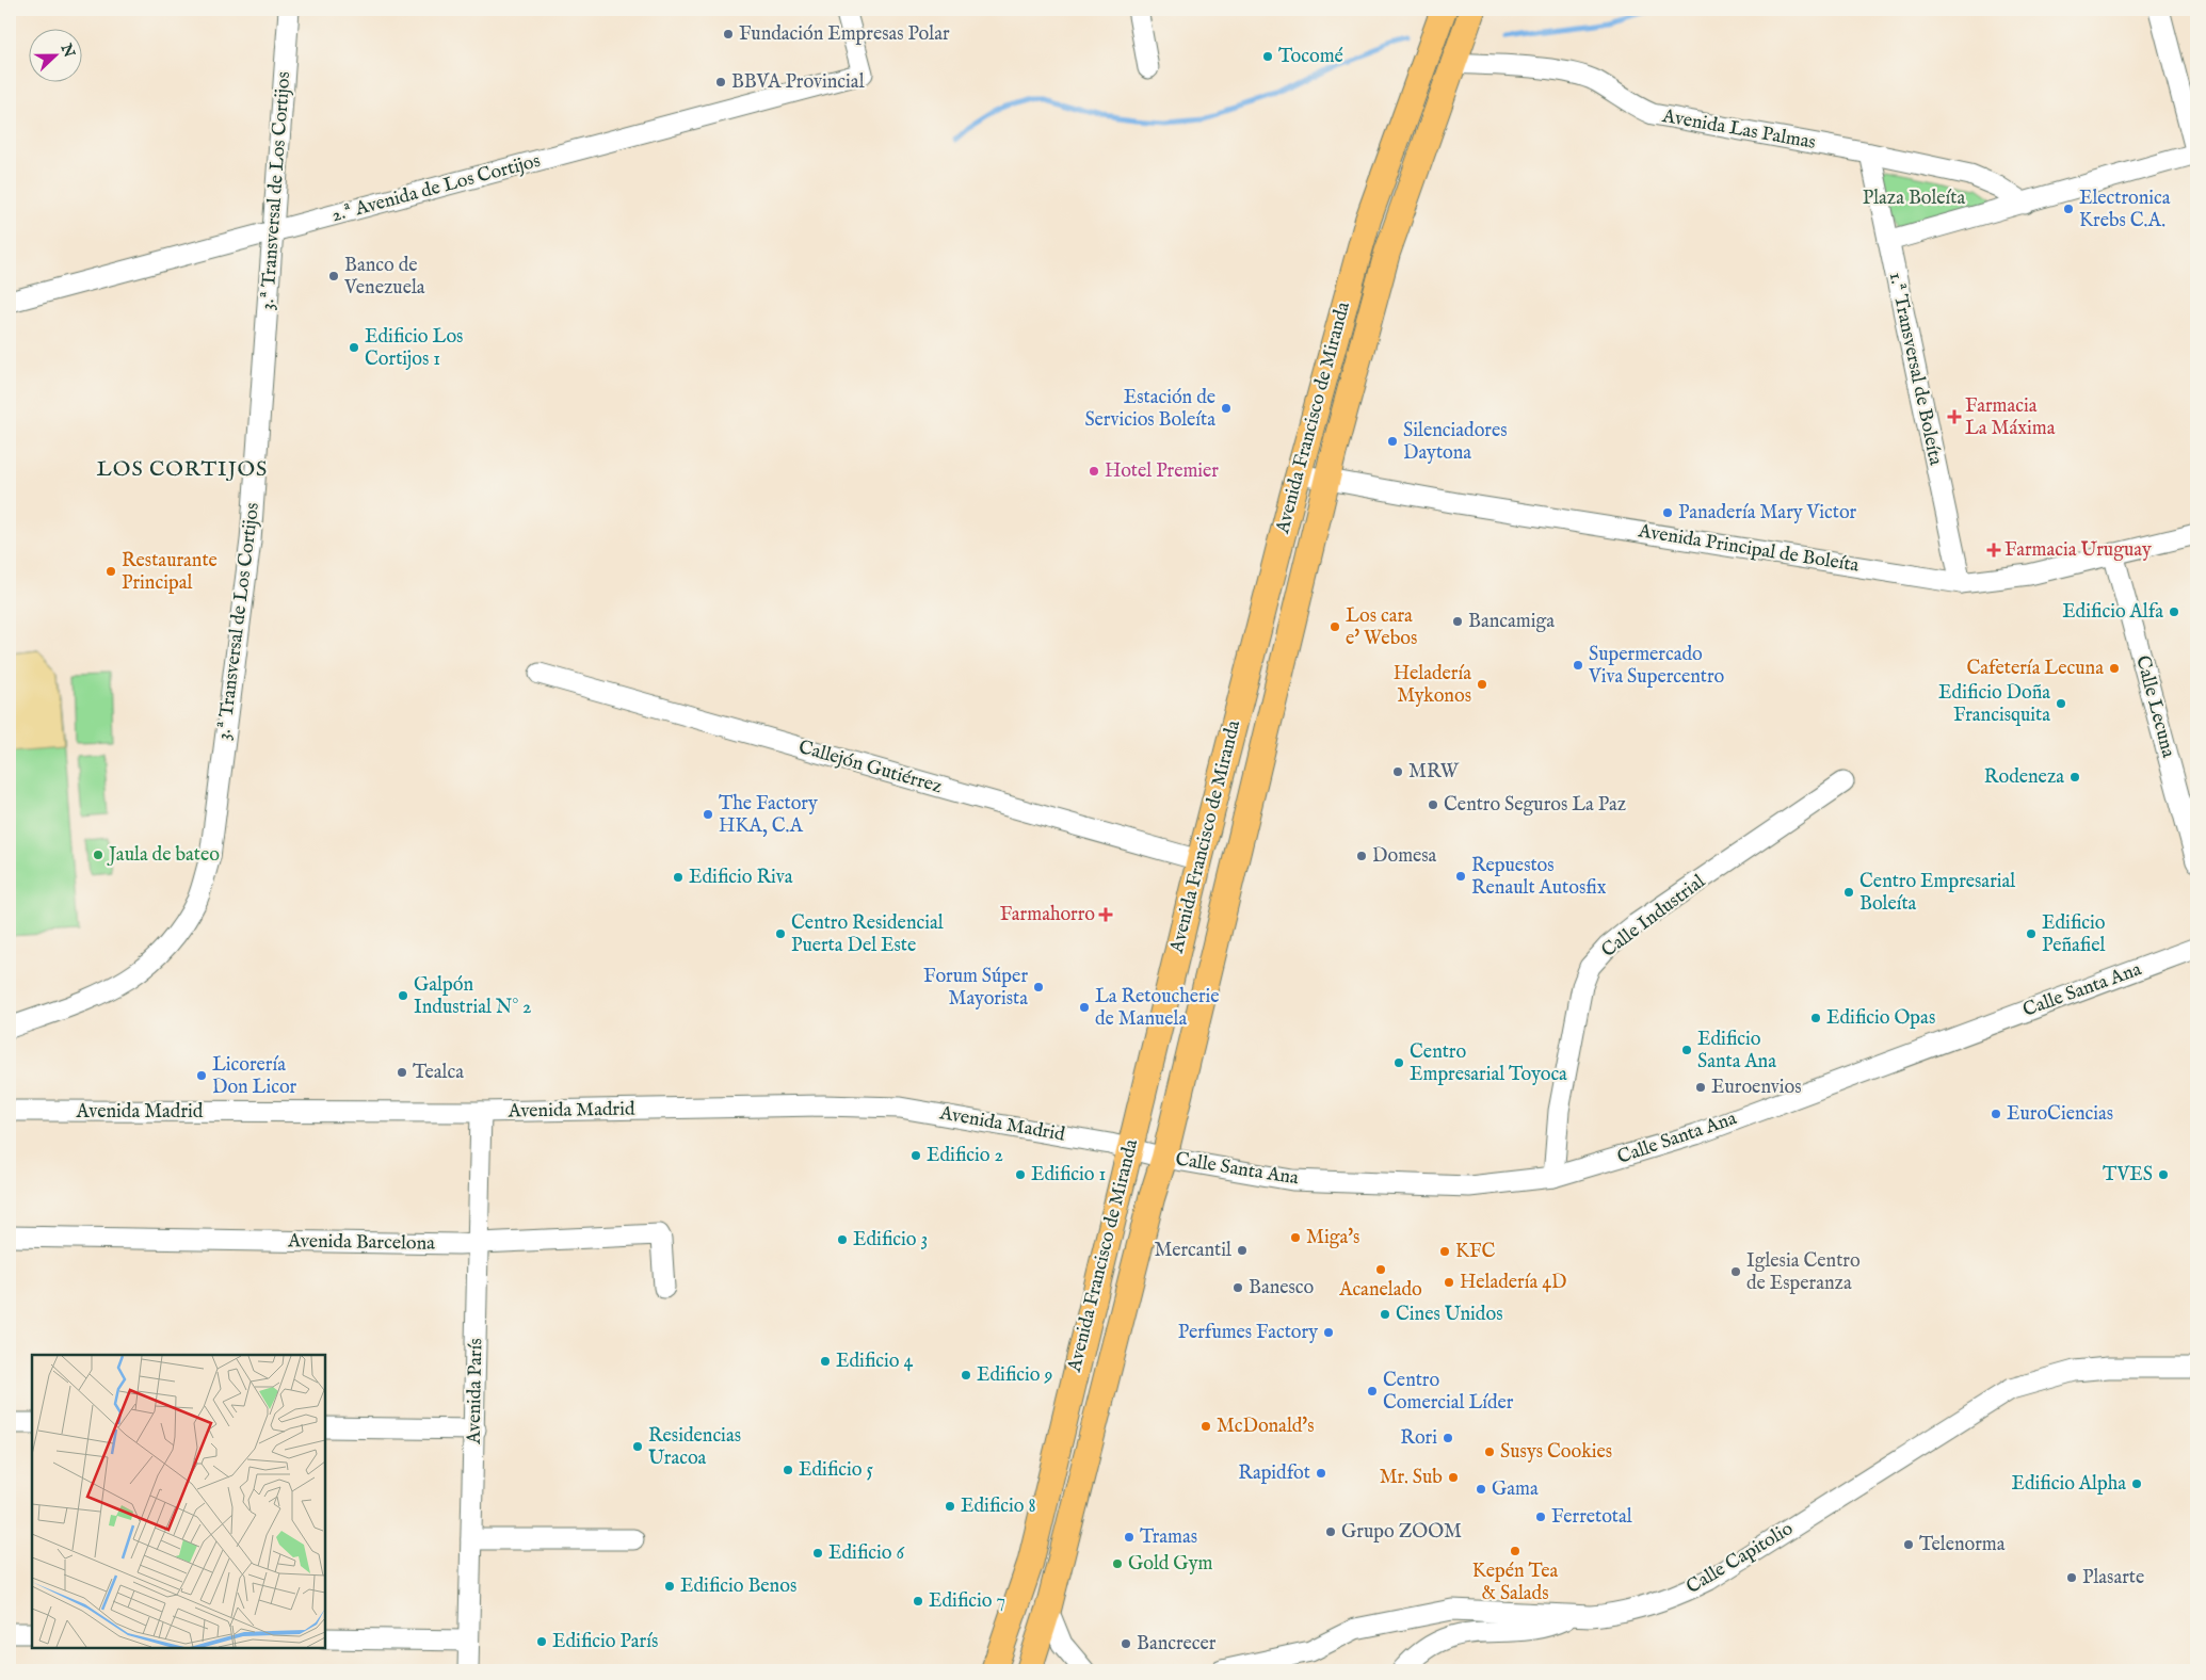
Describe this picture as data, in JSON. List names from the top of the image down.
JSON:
{
  "streets": {
    "main road": ["Avenida Francisco de Miranda"],
    "street": [
      "Avenida Las Palmas",
      "2.ª Avenida de Los Cortijos",
      "3.ª Transversal de Los Cortijos",
      "1.ª Transversal de Boleíta",
      "Avenida Principal de Boleíta",
      "Calle Lecuna",
      "Callejón Gutiérrez",
      "Calle Industrial",
      "Calle Santa Ana",
      "Avenida Madrid",
      "Avenida Barcelona",
      "Avenida París",
      "Calle Capitolio"
    ]
  },
  "crossings": [
    ["Avenida Las Palmas", "1.ª Transversal de Boleíta"],
    ["Avenida Las Palmas", "Avenida Francisco de Miranda"],
    ["2.ª Avenida de Los Cortijos", "3.ª Transversal de Los Cortijos"],
    ["1.ª Transversal de Boleíta", "Avenida Principal de Boleíta"],
    ["Avenida Francisco de Miranda", "Avenida Principal de Boleíta"],
    ["Avenida Francisco de Miranda", "Callejón Gutiérrez"],
    ["Avenida Francisco de Miranda", "Calle Santa Ana"],
    ["Avenida Francisco de Miranda", "Avenida Madrid"],
    ["Avenida Principal de Boleíta", "Calle Lecuna"],
    ["Calle Industrial", "Calle Santa Ana"],
    ["Calle Santa Ana", "Avenida Madrid"],
    ["Avenida Madrid", "Avenida París"],
    ["Avenida Barcelona", "Avenida París"]
  ],
  "districts": ["LOS CORTIJOS"],
  "parks": ["Plaza Boleíta"],
  "places": {
    "other": [
      "Fundación Empresas Polar",
      "Tocomé",
      "BBVA Provincial",
      "Electronica Krebs C.A.",
      "Banco de Venezuela",
      "Edificio Los Cortijos 1",
      "Estación de Servicios Boleíta",
      "Silenciadores Daytona",
      "Hotel Premier",
      "Panadería Mary Victor",
      "Restaurante Principal",
      "Edificio Alfa",
      "Bancamiga",
      "Los cara e' Webos",
      "Supermercado Viva Supercentro",
      "Cafetería Lecuna",
      "Heladería Mykonos",
      "Edificio Doña Francisquita",
      "MRW",
      "Rodeneza",
      "Centro Seguros La Paz",
      "The Factory HKA, C.A",
      "Jaula de bateo",
      "Domesa",
      "Repuestos Renault Autosfix",
      "Edificio Riva",
      "Centro Empresarial Boleíta",
      "Centro Residencial Puerta Del Este",
      "Edificio Peñafiel",
      "Forum Súper Mayorista",
      "Galpón Industrial N° 2",
      "La Retoucherie de Manuela",
      "Edificio Opas",
      "Edificio Santa Ana",
      "Centro Empresarial Toyoca",
      "Tealca",
      "Licorería Don Licor",
      "Euroenvios",
      "EuroCiencias",
      "Edificio 2",
      "Edificio 1",
      "TVES",
      "Miga's",
      "Edificio 3",
      "Mercantil",
      "KFC",
      "Acanelado",
      "Iglesia Centro de Esperanza",
      "Heladería 4D",
      "Banesco",
      "Cines Unidos",
      "Perfumes Factory",
      "Edificio 4",
      "Edificio 9",
      "Centro Comercial Líder",
      "McDonald's",
      "Rori",
      "Residencias Uracoa",
      "Susys Cookies",
      "Edificio 5",
      "Rapidfot",
      "Mr. Sub",
      "Edificio Alpha",
      "Gama",
      "Edificio 8",
      "Ferretotal",
      "Grupo ZOOM",
      "Tramas",
      "Telenorma",
      "Kepén Tea & Salads",
      "Edificio 6",
      "Gold Gym",
      "Plasarte",
      "Edificio Benos",
      "Edificio 7",
      "Edificio París",
      "Bancrecer"
    ],
    "health": ["Farmacia La Máxima", "Farmacia Uruguay", "Farmahorro"]
  },
  "north": "right"
}
